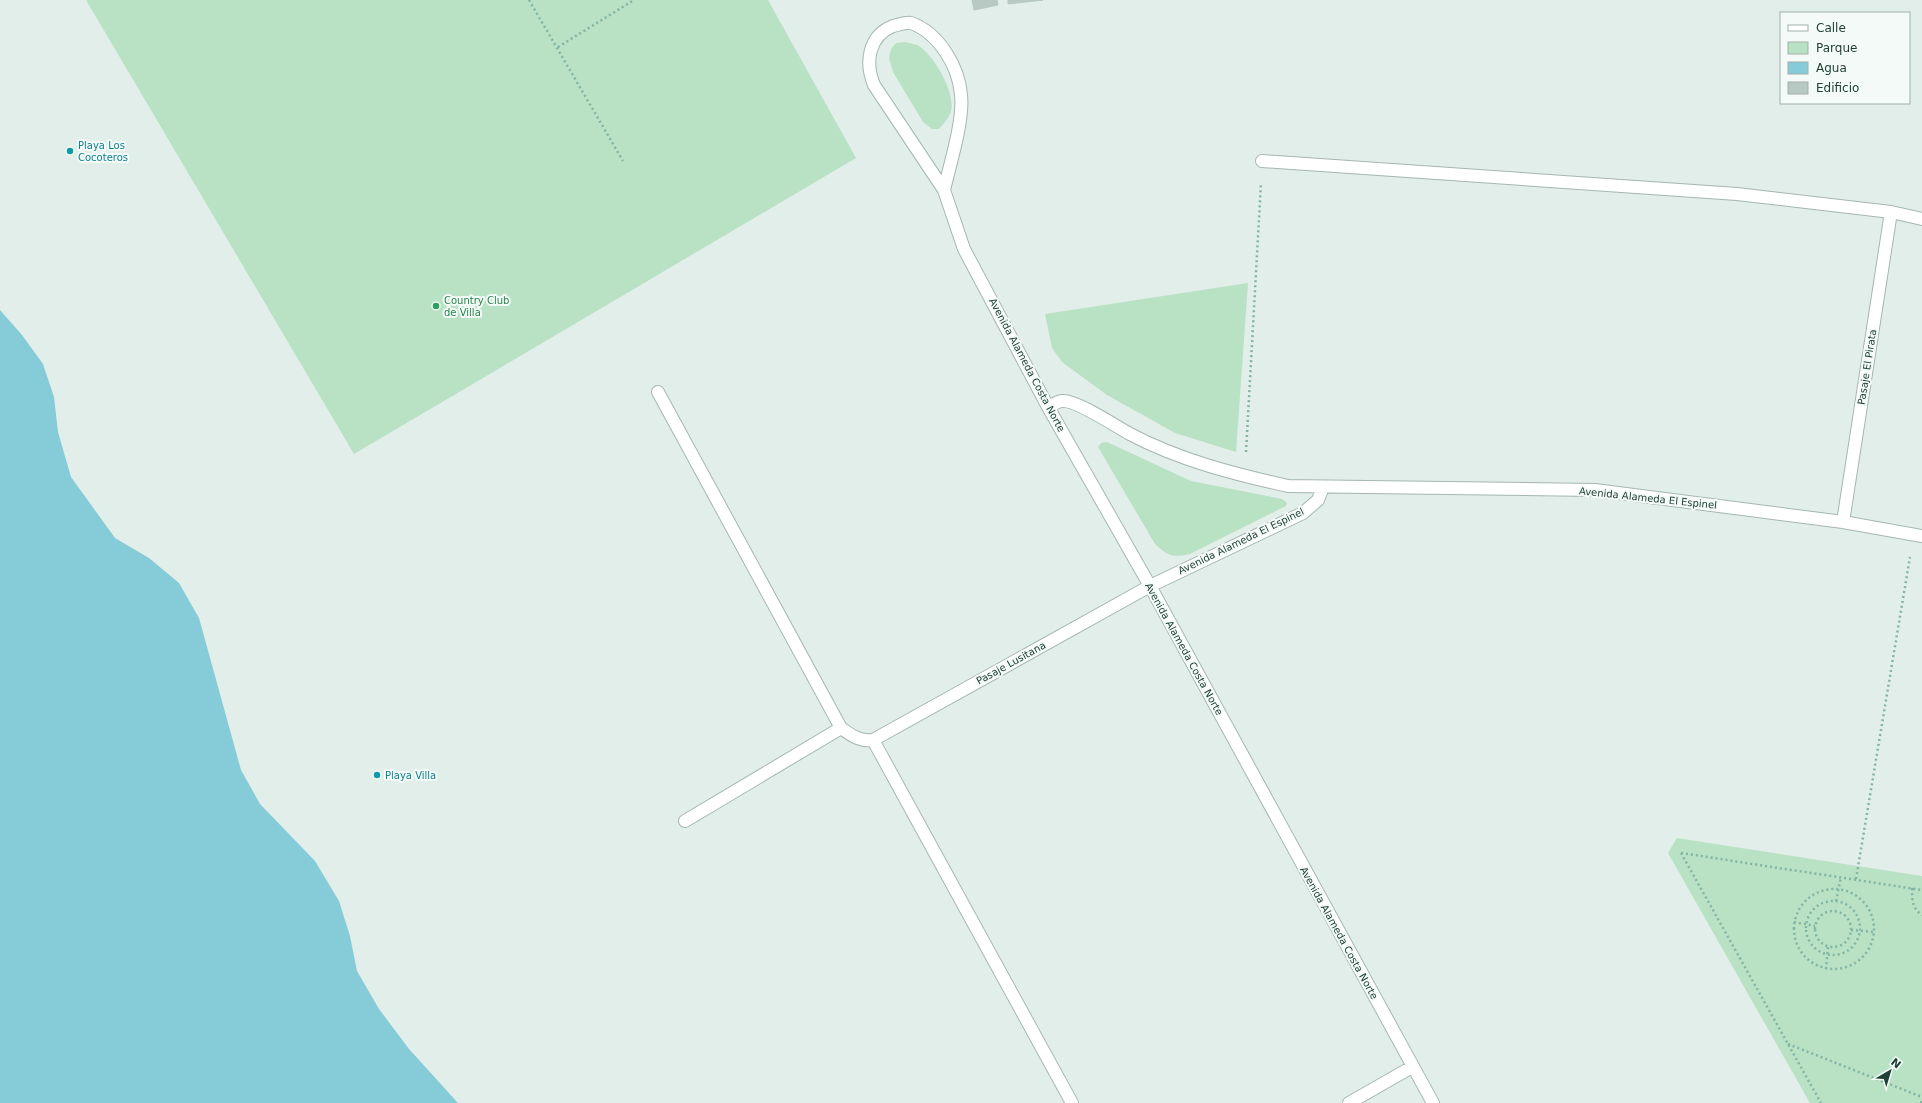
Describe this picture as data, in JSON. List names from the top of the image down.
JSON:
{
  "streets": {
    "street": [
      "Avenida Alameda Costa Norte",
      "Pasaje El Pirata",
      "Avenida Alameda El Espinel",
      "Pasaje Lusitana"
    ]
  },
  "crossings": [
    ["Avenida Alameda Costa Norte", "Avenida Alameda El Espinel"],
    ["Avenida Alameda Costa Norte", "Pasaje Lusitana"],
    ["Pasaje El Pirata", "Avenida Alameda El Espinel"],
    ["Avenida Alameda El Espinel", "Pasaje Lusitana"]
  ],
  "places": ["Playa Los Cocoteros", "Country Club de Villa", "Playa Villa"],
  "legend": [
    "Calle",
    "Parque",
    "Agua",
    "Edificio"
  ],
  "north": "top right"
}
